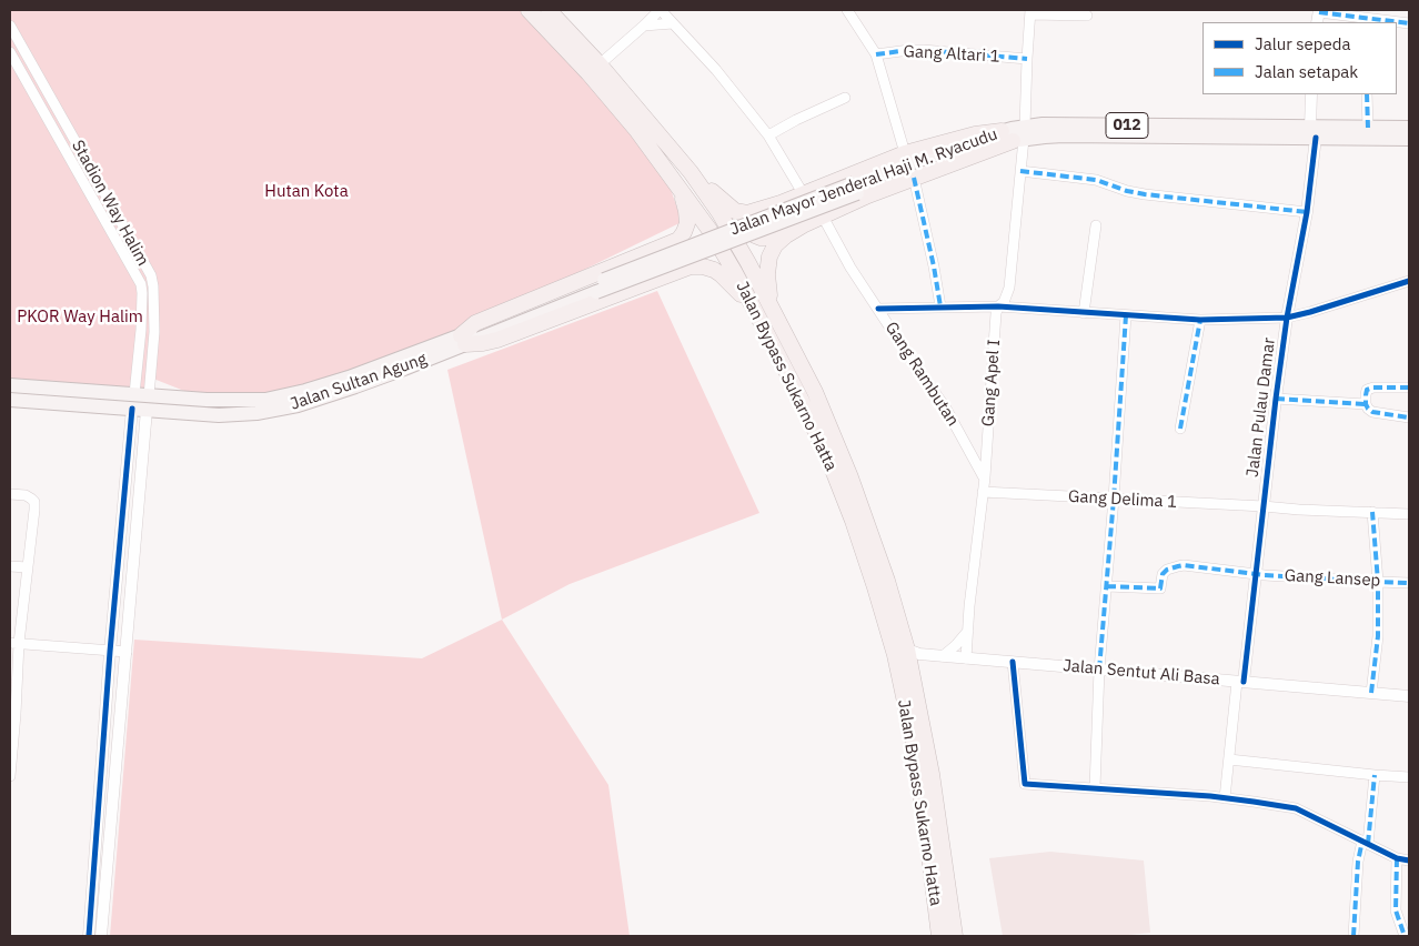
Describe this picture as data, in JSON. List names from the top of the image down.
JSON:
{
  "streets": {
    "highway": ["Jalan Bypass Sukarno Hatta"],
    "main road": ["012", "Jalan Mayor Jenderal Haji M. Ryacudu", "Jalan Sultan Agung"],
    "street": [
      "Gang Altari 1",
      "Stadion Way Halim",
      "Gang Rambutan",
      "Gang Apel I",
      "Jalan Pulau Damar",
      "Gang Delima 1",
      "Gang Lansep",
      "Jalan Sentut Ali Basa"
    ]
  },
  "crossings": [
    ["Gang Altari 1", "Gang Apel I"],
    ["Jalan Mayor Jenderal Haji M. Ryacudu", "Jalan Sultan Agung"],
    ["Jalan Mayor Jenderal Haji M. Ryacudu", "Gang Apel I"],
    ["Jalan Mayor Jenderal Haji M. Ryacudu", "Jalan Pulau Damar"],
    ["Stadion Way Halim", "Jalan Sultan Agung"],
    ["Gang Rambutan", "Gang Apel I"],
    ["Jalan Bypass Sukarno Hatta", "Jalan Sentut Ali Basa"],
    ["Gang Apel I", "Gang Delima 1"],
    ["Gang Apel I", "Jalan Sentut Ali Basa"],
    ["Jalan Pulau Damar", "Gang Delima 1"],
    ["Jalan Pulau Damar", "Gang Lansep"],
    ["Jalan Pulau Damar", "Jalan Sentut Ali Basa"]
  ],
  "parks": ["Hutan Kota", "PKOR Way Halim"],
  "legend": ["Jalur sepeda", "Jalan setapak"]
}
